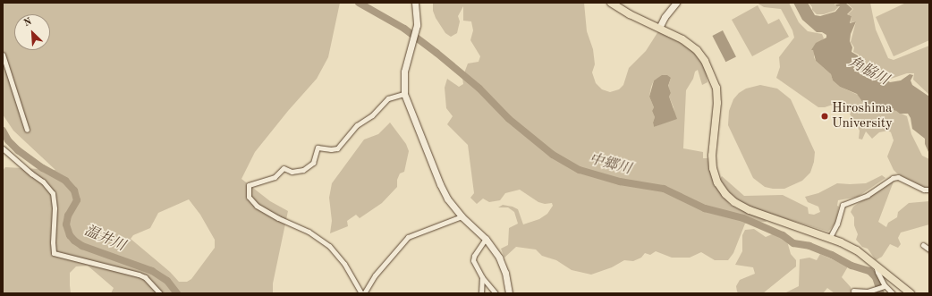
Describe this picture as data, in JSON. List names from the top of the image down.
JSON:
{
  "water": ["角脇川", "中郷川", "温井川"],
  "places": ["Hiroshima University"],
  "north": "top left"
}
